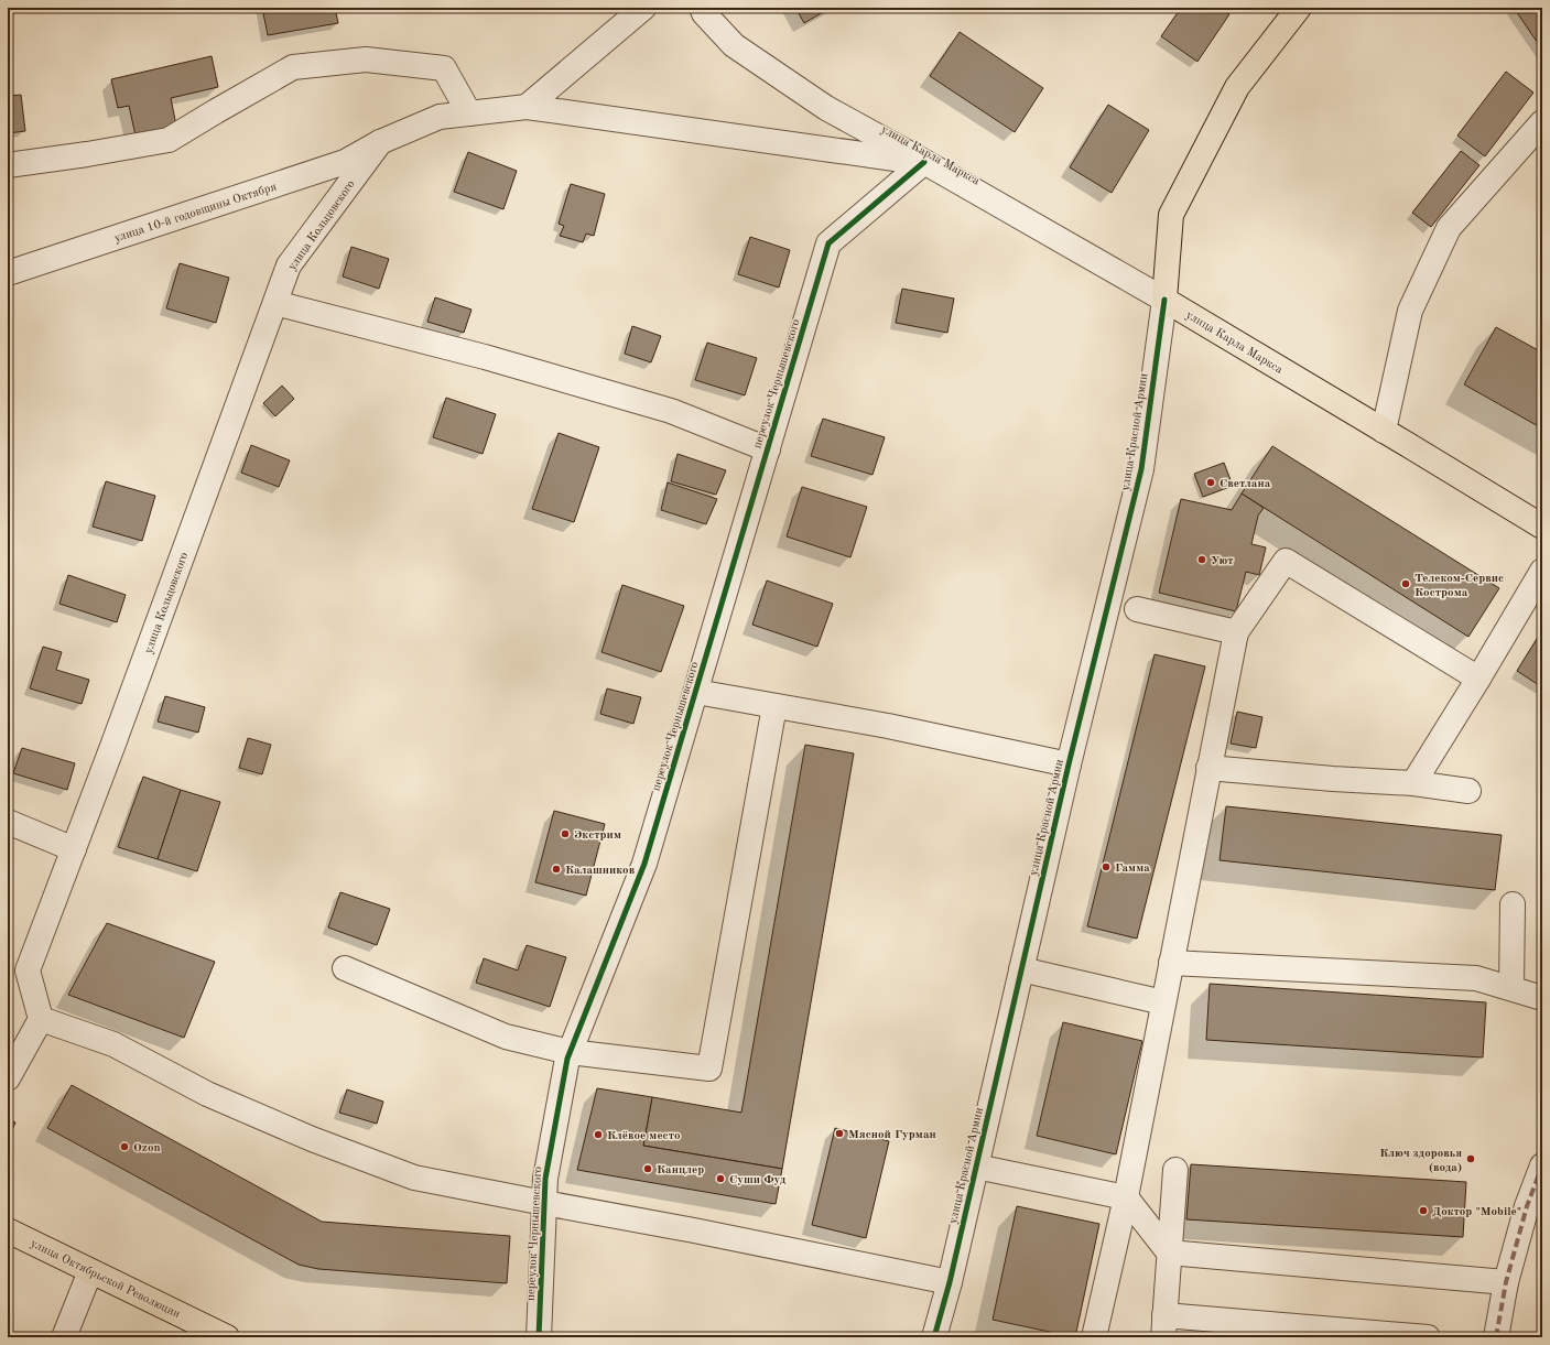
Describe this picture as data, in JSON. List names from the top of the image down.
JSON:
{
  "streets": {
    "main road": ["улица Карла Маркса", "улица Красной Армии", "улица Октябрьской Революции"],
    "street": ["улица 10-й годовщины Октября", "улица Кольцовского", "переулок Чернышевского"]
  },
  "crossings": [
    ["улица Карла Маркса", "улица 10-й годовщины Октября"],
    ["улица Карла Маркса", "улица Кольцовского"],
    ["улица Карла Маркса", "переулок Чернышевского"],
    ["улица Карла Маркса", "улица Красной Армии"],
    ["улица 10-й годовщины Октября", "улица Кольцовского"]
  ],
  "places": [
    "Светлана",
    "Уют",
    "Телеком-Сервис Кострома",
    "Экстрим",
    "Гамма",
    "Калашников",
    "Мясной Гурман",
    "Клёвое место",
    "Ozon",
    "Ключ здоровья (вода)",
    "Канцлер",
    "Суши Фуд",
    "Доктор \"Mobile\""
  ]
}
